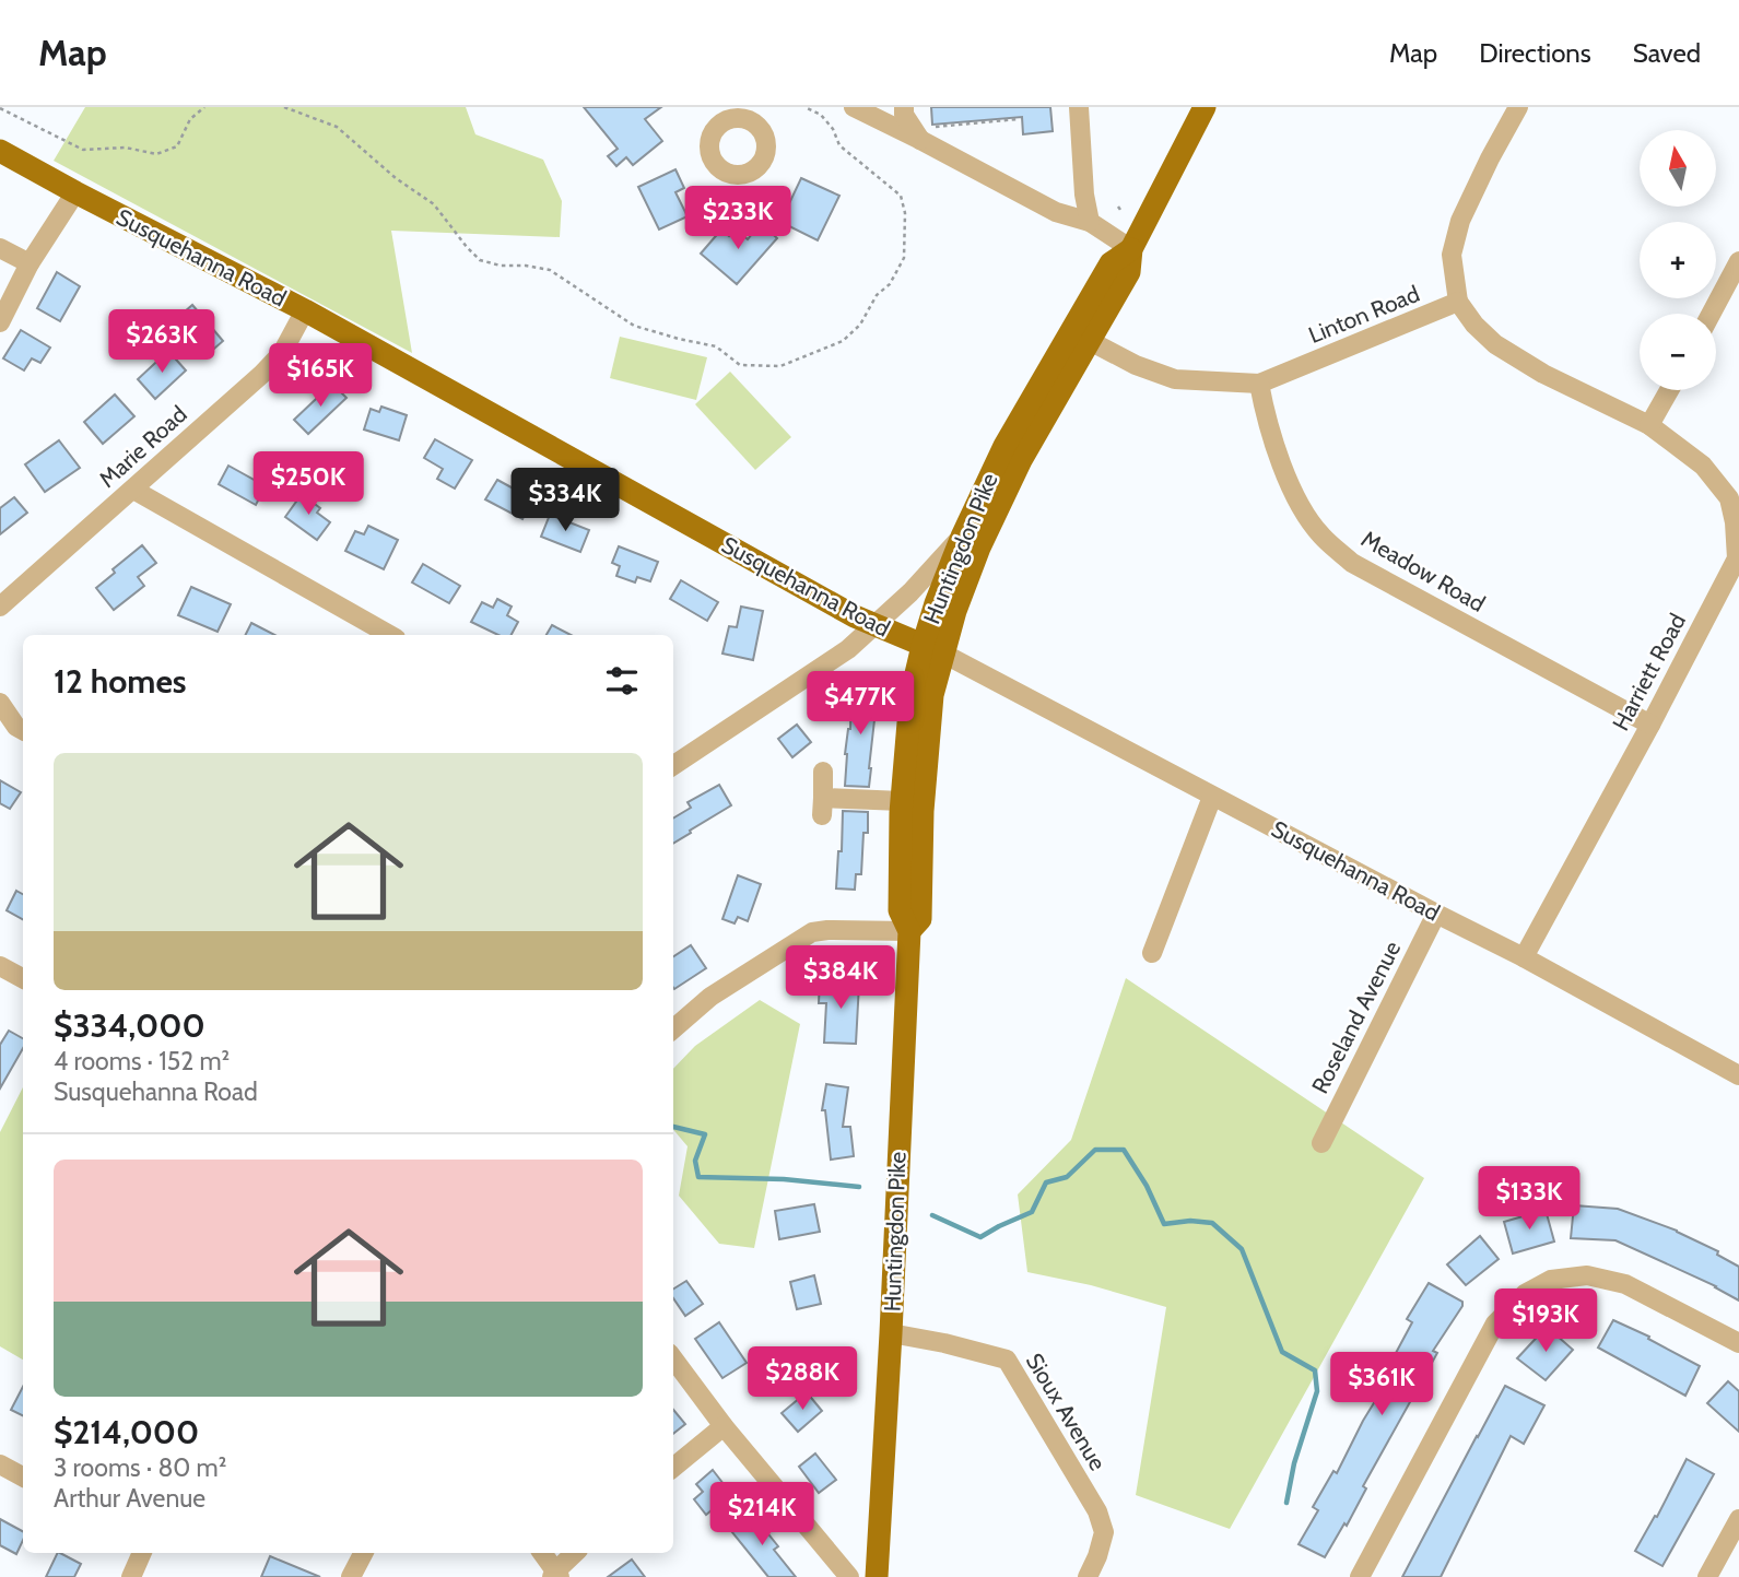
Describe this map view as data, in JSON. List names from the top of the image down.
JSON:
{
  "streets": {
    "main road": ["Susquehanna Road", "Huntingdon Pike"],
    "street": [
      "Linton Road",
      "Marie Road",
      "Meadow Road",
      "Harriett Road",
      "Roseland Avenue",
      "Sioux Avenue"
    ]
  },
  "crossings": [
    ["Susquehanna Road", "Marie Road"],
    ["Susquehanna Road", "Huntingdon Pike"],
    ["Susquehanna Road", "Harriett Road"],
    ["Susquehanna Road", "Roseland Avenue"],
    ["Linton Road", "Huntingdon Pike"],
    ["Linton Road", "Meadow Road"],
    ["Huntingdon Pike", "Sioux Avenue"],
    ["Meadow Road", "Harriett Road"]
  ],
  "north": "top",
  "page": {
    "header": "Map",
    "nav": ["Map", "Directions", "Saved"],
    "map_buttons": ["+", "−"],
    "price": [
      "$233K",
      "$263K",
      "$165K",
      "$250K",
      "$334K",
      "$477K",
      "$384K",
      "$133K",
      "$193K",
      "$288K",
      "$361K",
      "$214K"
    ],
    "heading": "12 homes",
    "list": [
      {
        "name": "$334,000",
        "note": "4 rooms · 152 m² · Susquehanna Road"
      },
      {
        "name": "$214,000",
        "note": "3 rooms · 80 m² · Arthur Avenue"
      }
    ]
  }
}
